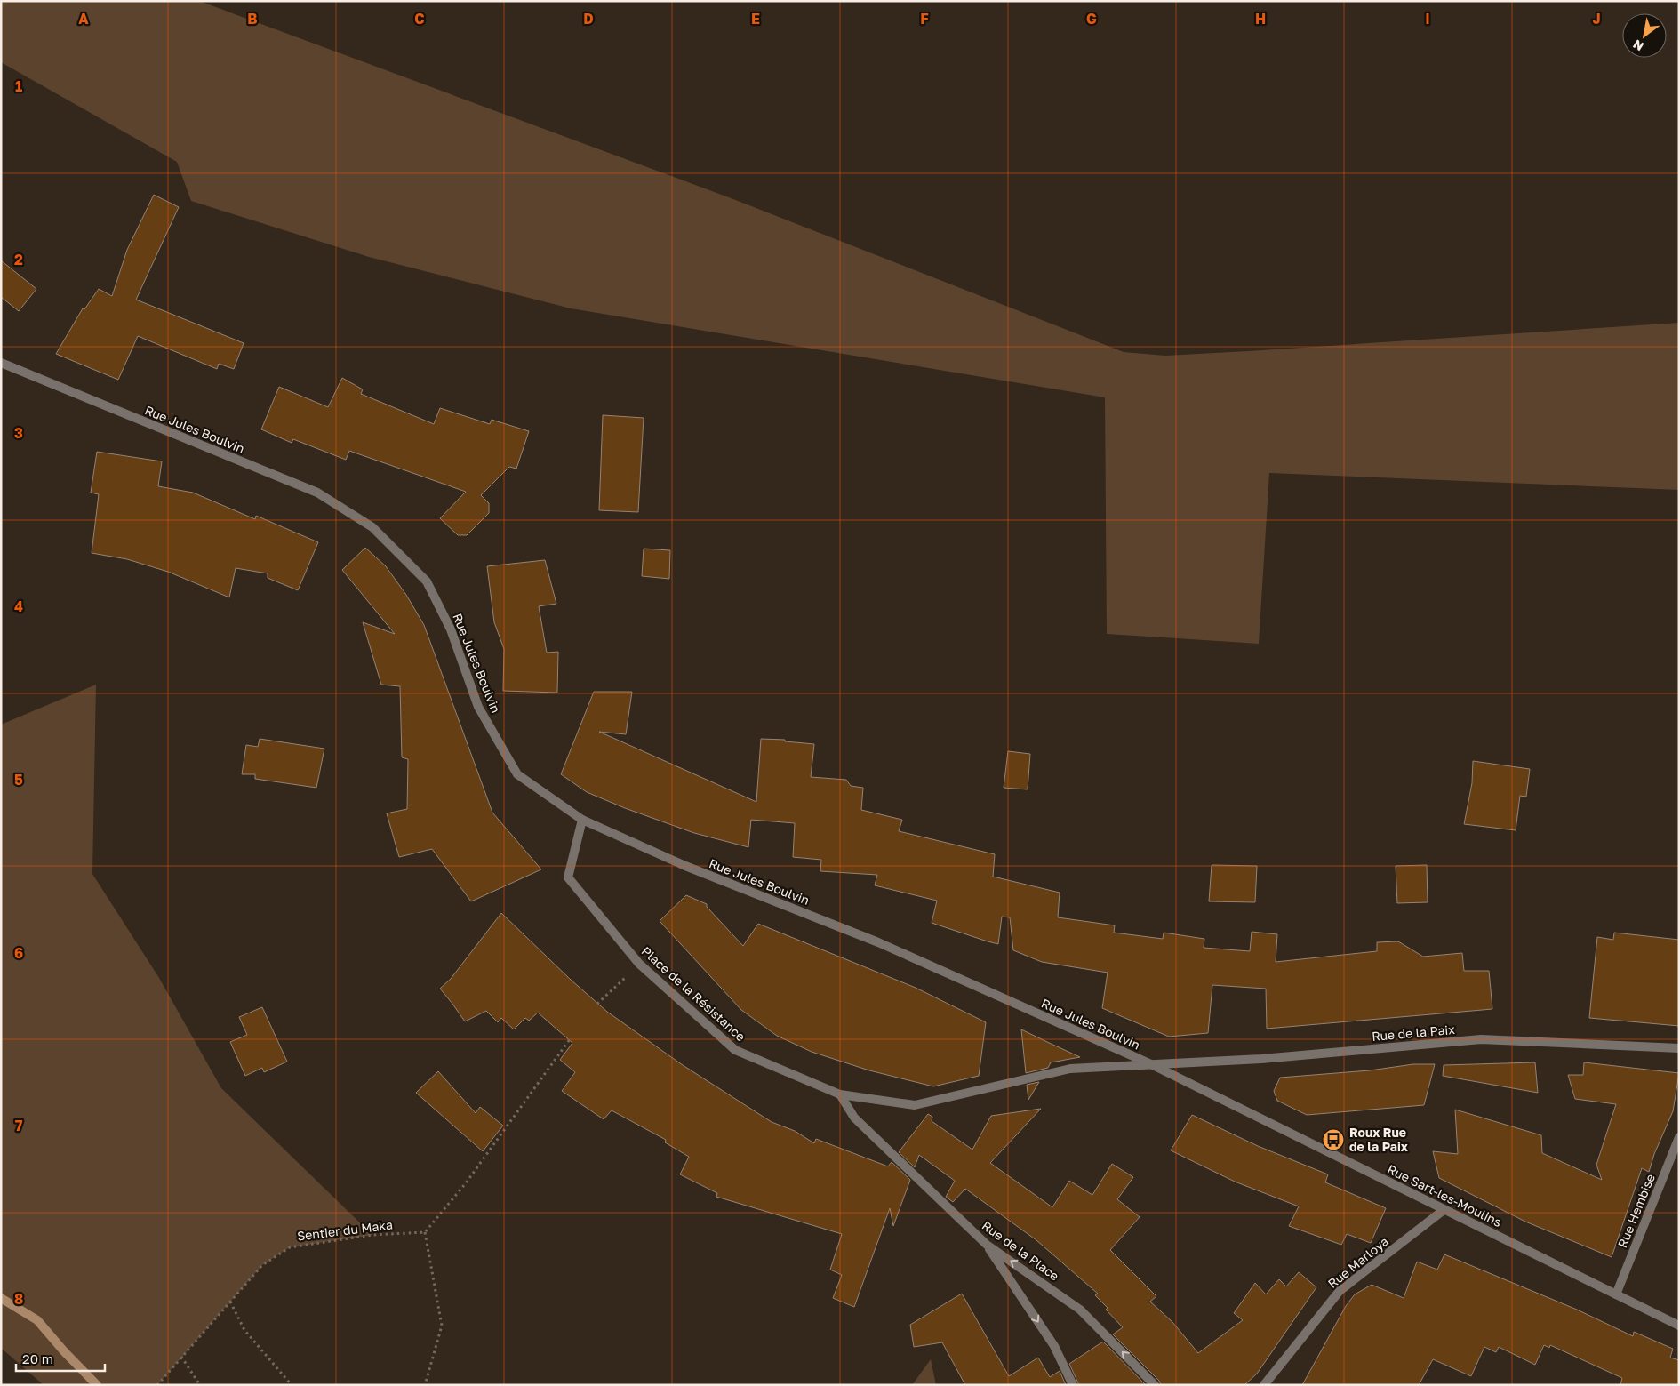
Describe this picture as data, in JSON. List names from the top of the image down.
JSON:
{
  "streets": {
    "street": [
      "Rue Jules Boulvin",
      "Place de la Résistance",
      "Rue de la Paix",
      "Rue Sart-les-Moulins",
      "Rue Hembise",
      "Rue de la Place",
      "Rue Marloya"
    ],
    "path": ["Sentier du Maka"]
  },
  "crossings": [
    ["Rue Jules Boulvin", "Place de la Résistance"],
    ["Rue Jules Boulvin", "Rue de la Paix"],
    ["Rue Jules Boulvin", "Rue Sart-les-Moulins"],
    ["Place de la Résistance", "Rue de la Paix"],
    ["Place de la Résistance", "Rue Sart-les-Moulins"],
    ["Place de la Résistance", "Rue de la Place"],
    ["Rue de la Paix", "Rue Sart-les-Moulins"],
    ["Rue Sart-les-Moulins", "Rue Hembise"],
    ["Rue Sart-les-Moulins", "Rue Marloya"]
  ],
  "places": {
    "bus stop": ["Roux Rue de la Paix"]
  },
  "scale_bar": "20 m",
  "north": "bottom left",
  "grid": {
    "columns": [
      "A",
      "B",
      "C",
      "D",
      "E",
      "F",
      "G",
      "H",
      "I",
      "J"
    ],
    "rows": [
      "1",
      "2",
      "3",
      "4",
      "5",
      "6",
      "7",
      "8"
    ]
  }
}
